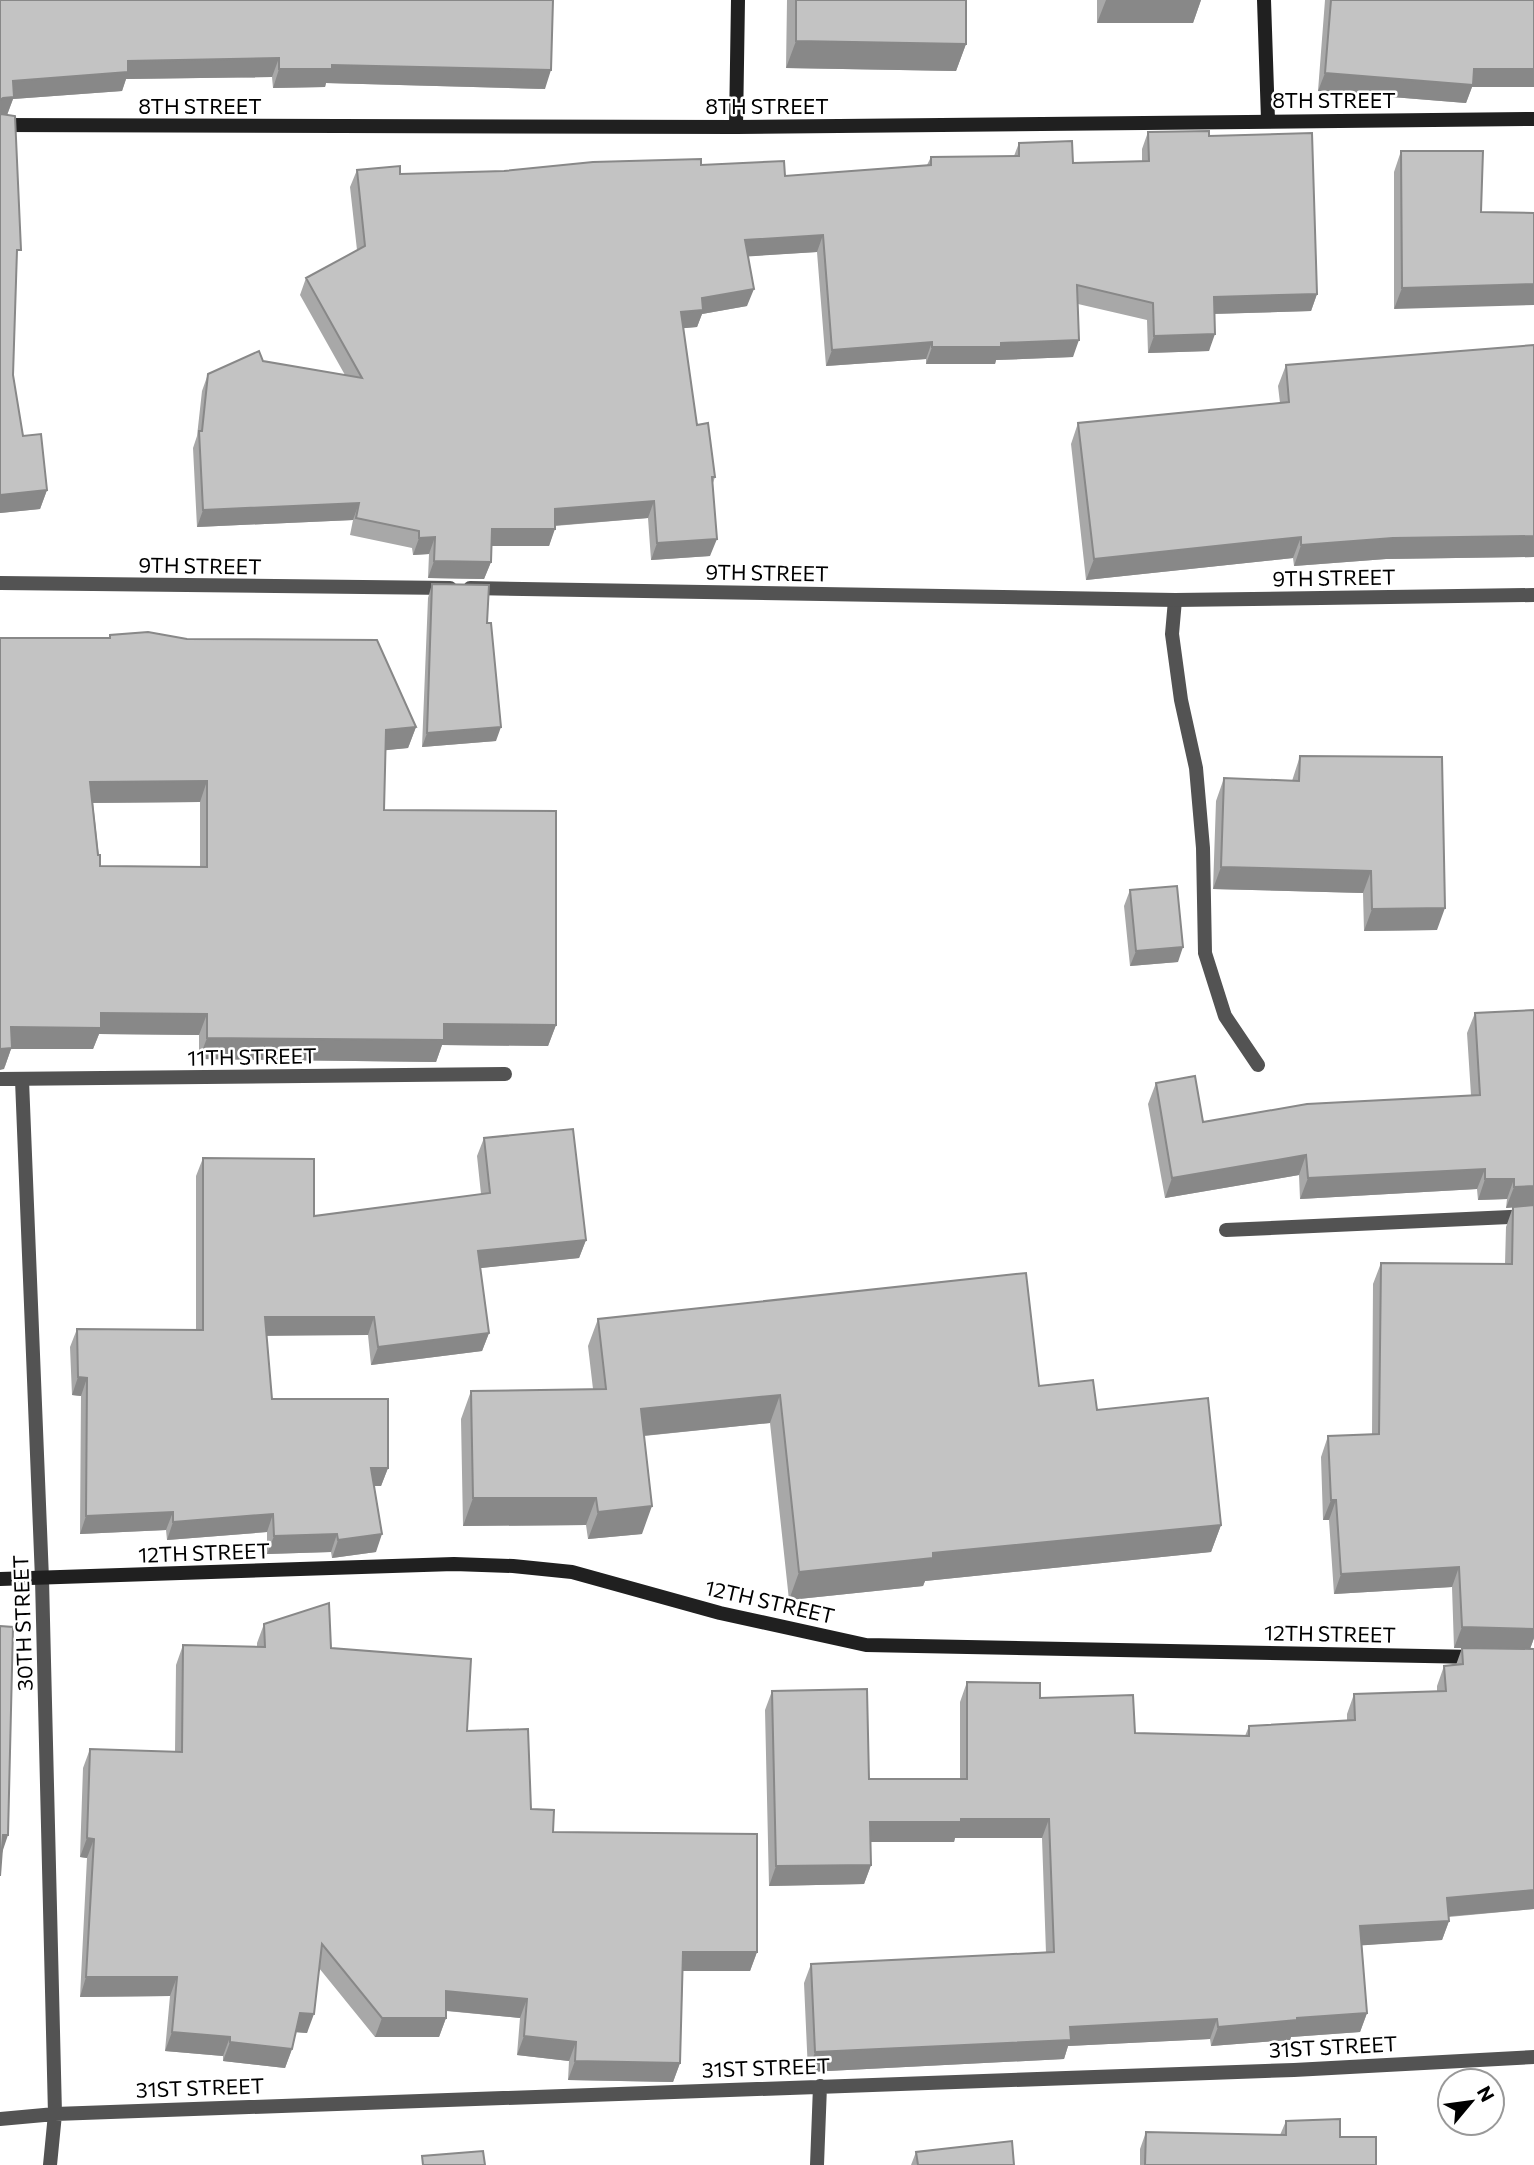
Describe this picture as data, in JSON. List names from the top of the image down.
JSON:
{
  "streets": {
    "street": [
      "8TH STREET",
      "9TH STREET",
      "11TH STREET",
      "12TH STREET",
      "30TH STREET",
      "31ST STREET"
    ]
  },
  "crossings": [
    ["11TH STREET", "30TH STREET"],
    ["12TH STREET", "30TH STREET"],
    ["30TH STREET", "31ST STREET"]
  ],
  "north": "top right"
}
